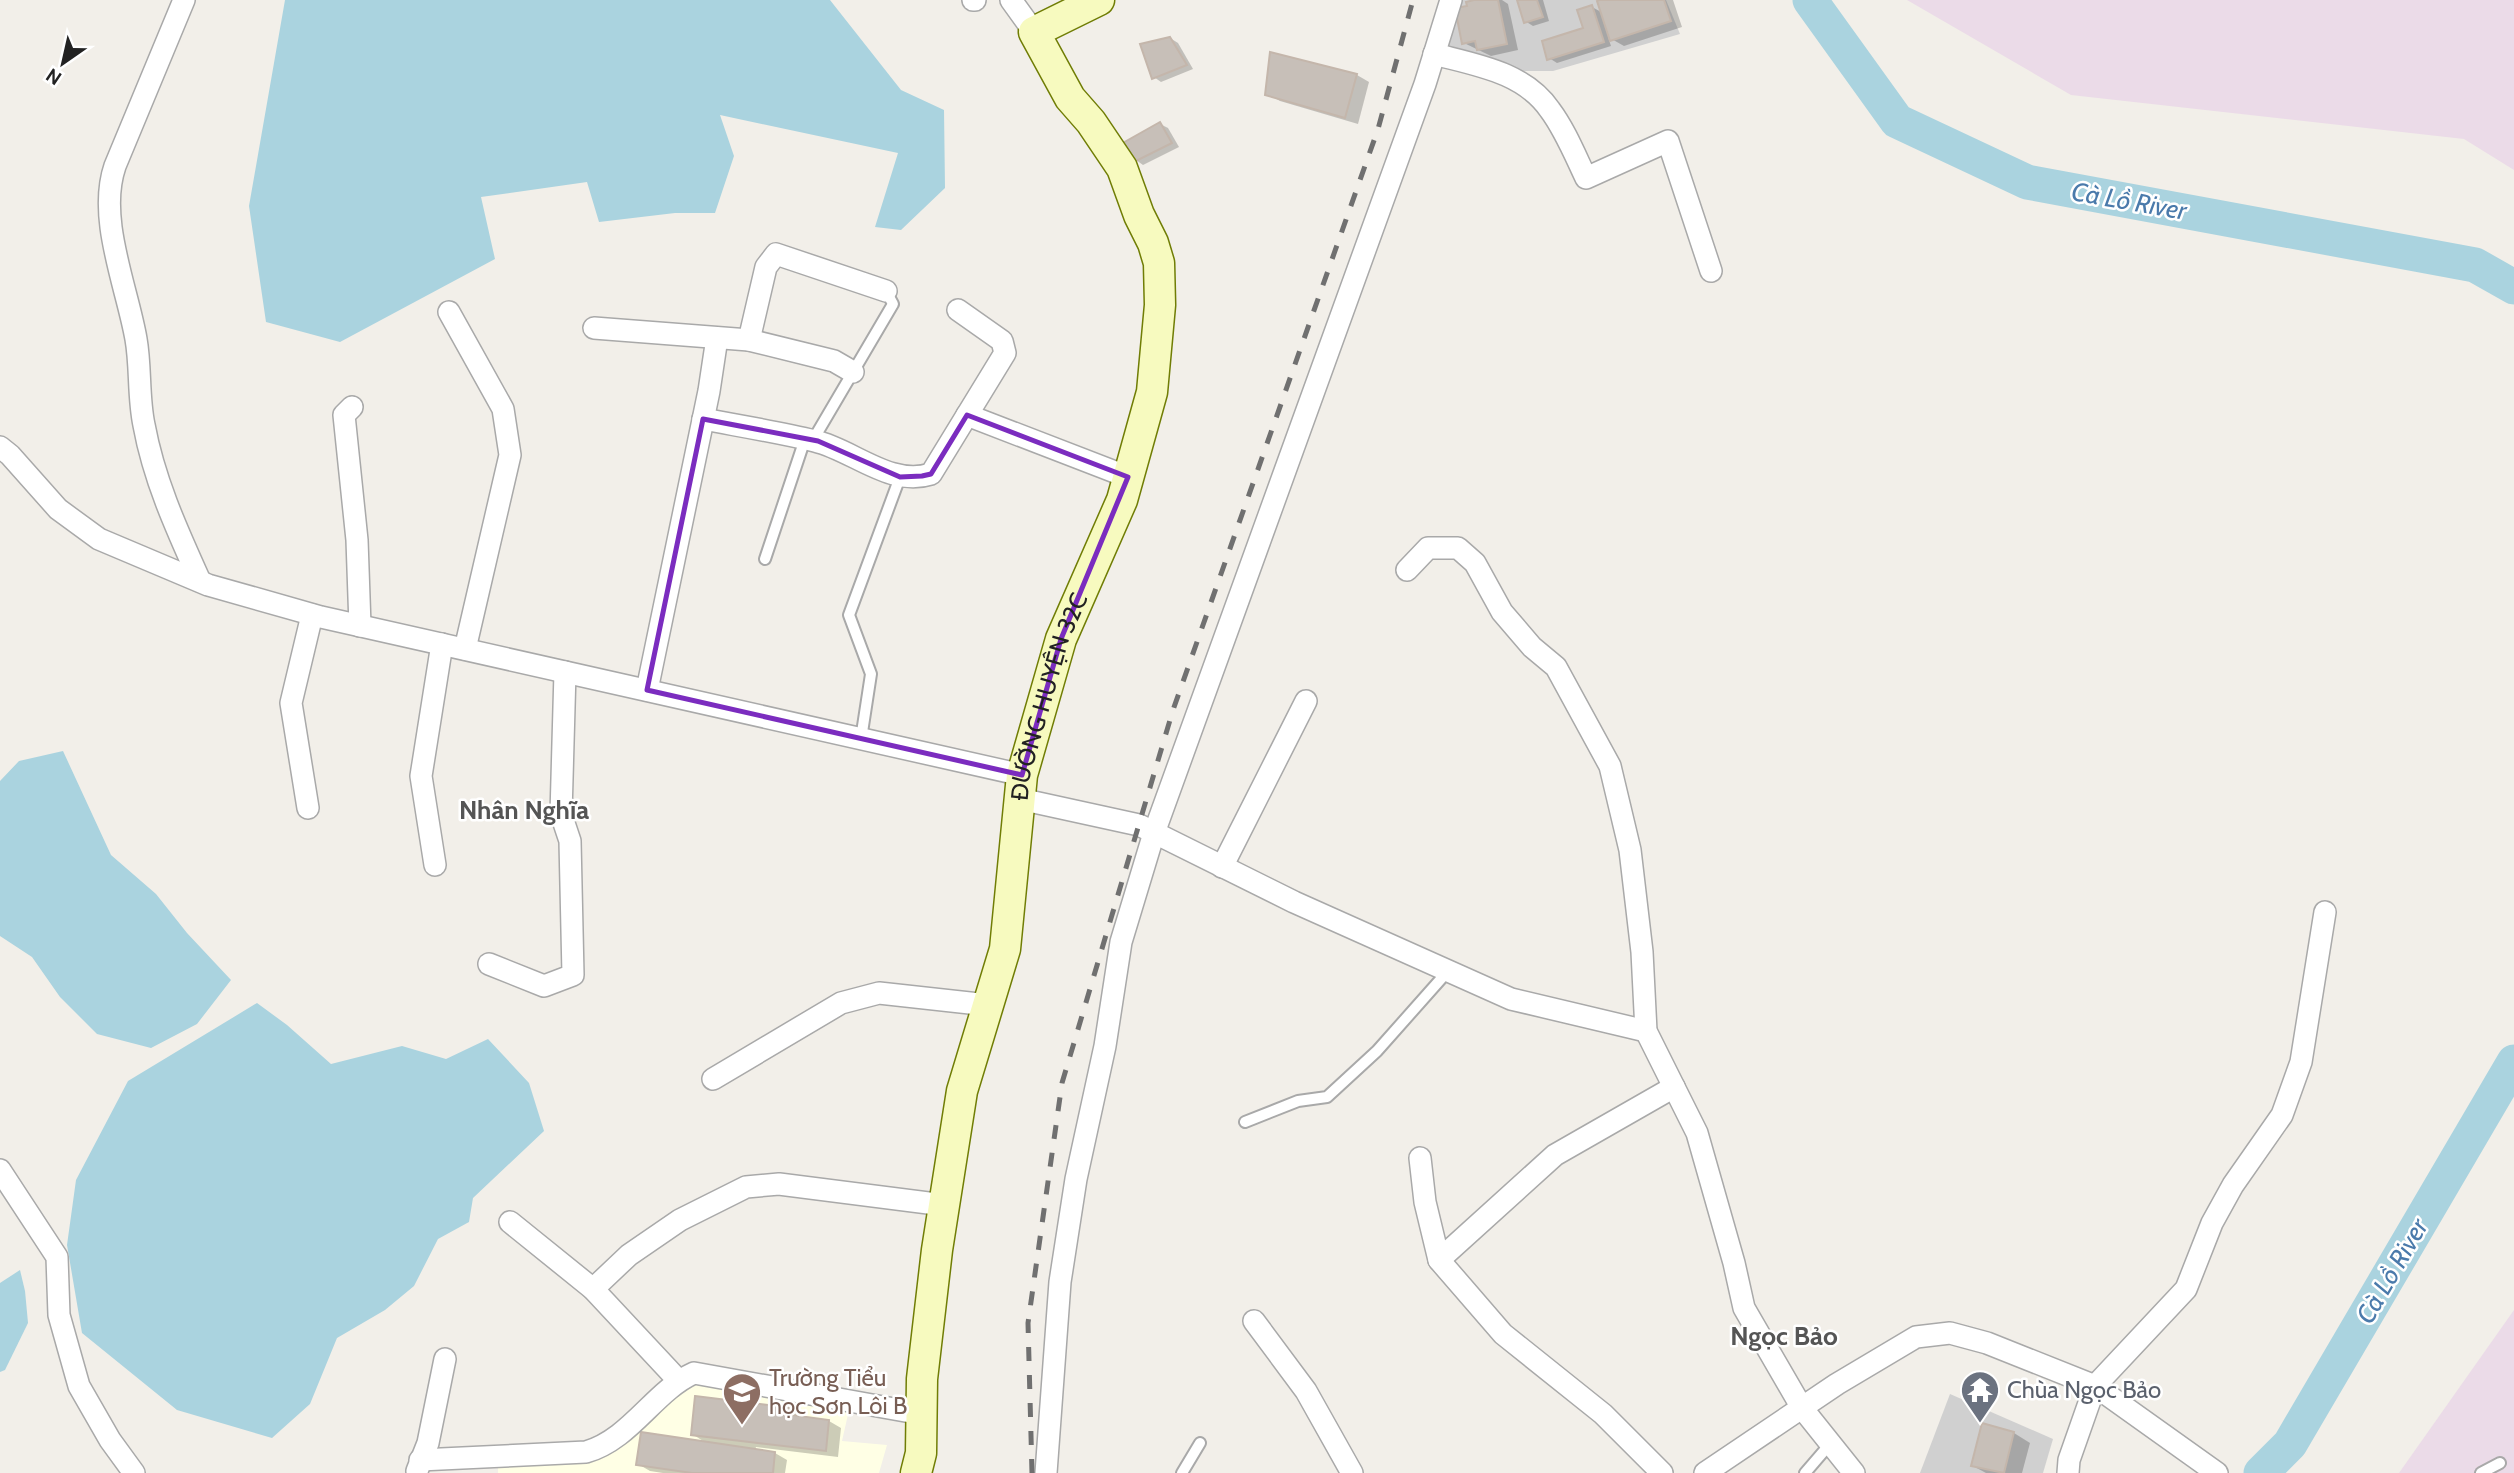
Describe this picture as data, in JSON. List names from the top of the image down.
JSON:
{
  "streets": {
    "street": ["ĐƯỜNG HUYỆN 32C"]
  },
  "districts": ["Nhân Nghĩa", "Ngọc Bảo"],
  "water": ["Cà Lồ River"],
  "places": {
    "temple": ["Chùa Ngọc Bảo"],
    "school or university": ["Trường Tiểu học Sơn Lôi B"]
  },
  "north": "bottom left"
}
